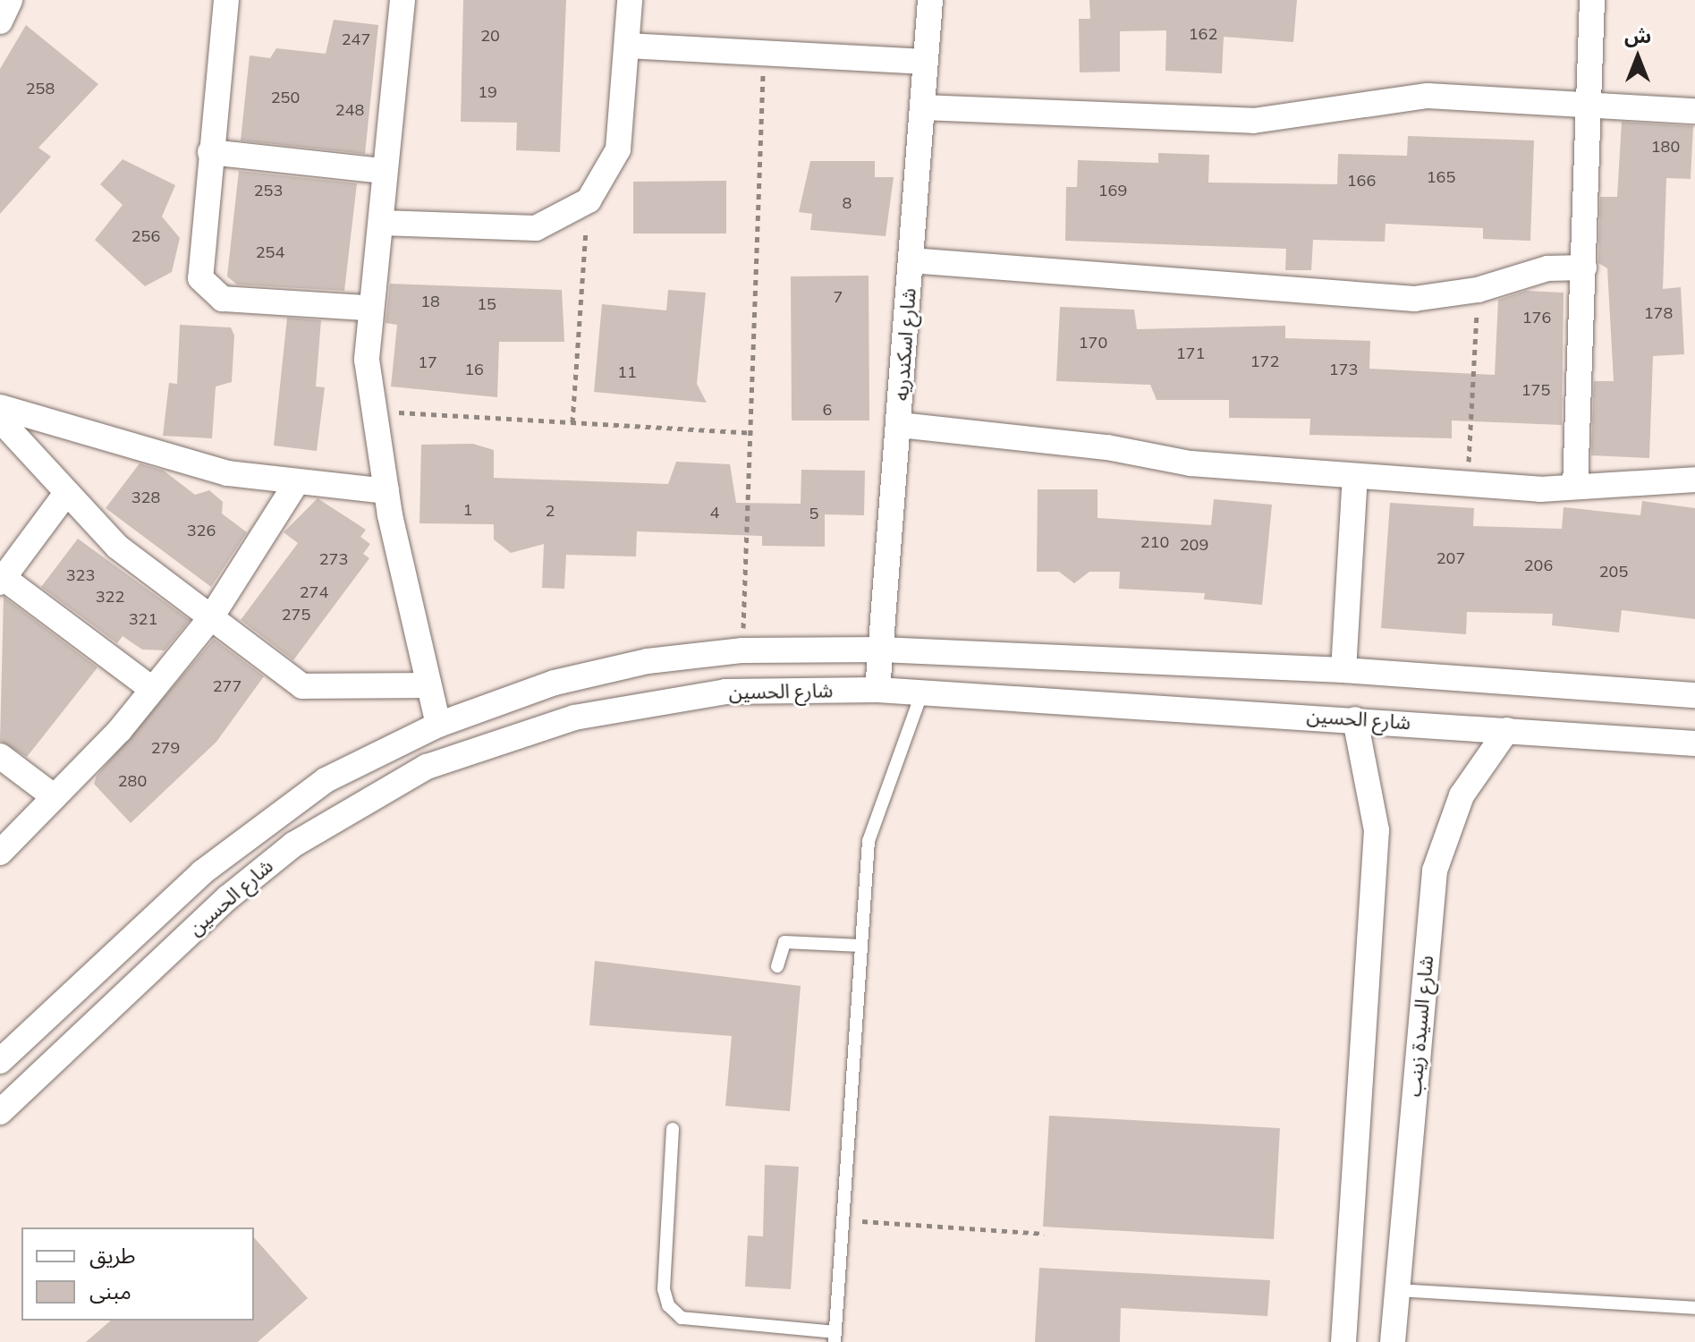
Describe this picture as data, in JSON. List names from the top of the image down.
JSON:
{
  "streets": {
    "street": ["شارع اسكندريه", "شارع الحسين", "شارع السيدة زينب"]
  },
  "crossings": [
    ["شارع اسكندريه", "شارع الحسين"],
    ["شارع الحسين", "شارع السيدة زينب"]
  ],
  "house_numbers": [
    "162",
    "20",
    "247",
    "258",
    "19",
    "250",
    "248",
    "180",
    "165",
    "166",
    "253",
    "169",
    "8",
    "256",
    "254",
    "7",
    "18",
    "15",
    "178",
    "176",
    "170",
    "171",
    "172",
    "17",
    "16",
    "173",
    "11",
    "175",
    "6",
    "328",
    "1",
    "2",
    "4",
    "5",
    "326",
    "210",
    "209",
    "207",
    "273",
    "206",
    "205",
    "323",
    "274",
    "322",
    "275",
    "321",
    "277",
    "279",
    "280"
  ],
  "legend": ["طريق", "مبنى"],
  "north": "top"
}
